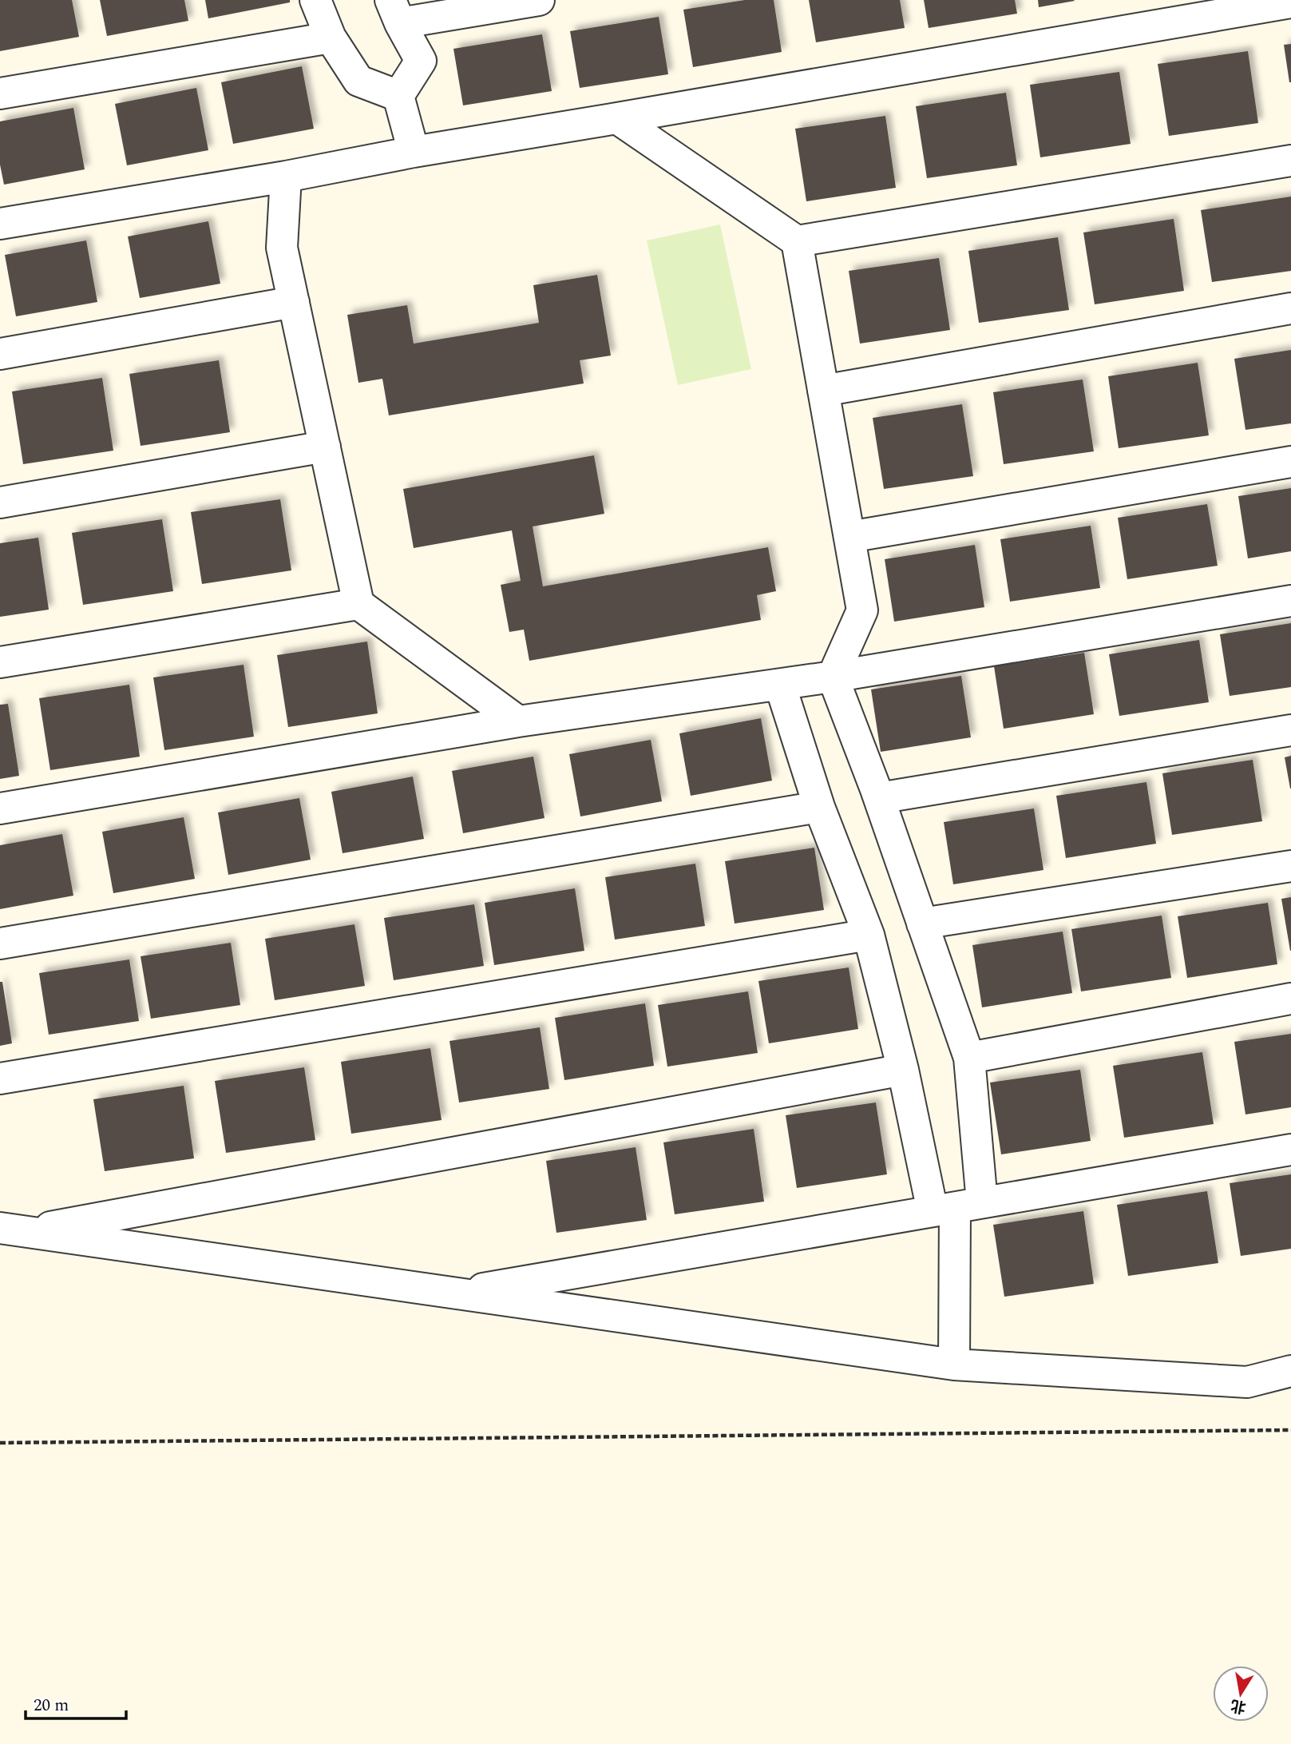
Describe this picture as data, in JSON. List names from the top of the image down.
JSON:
{
  "scale_bar": "20 m",
  "north": "bottom"
}
